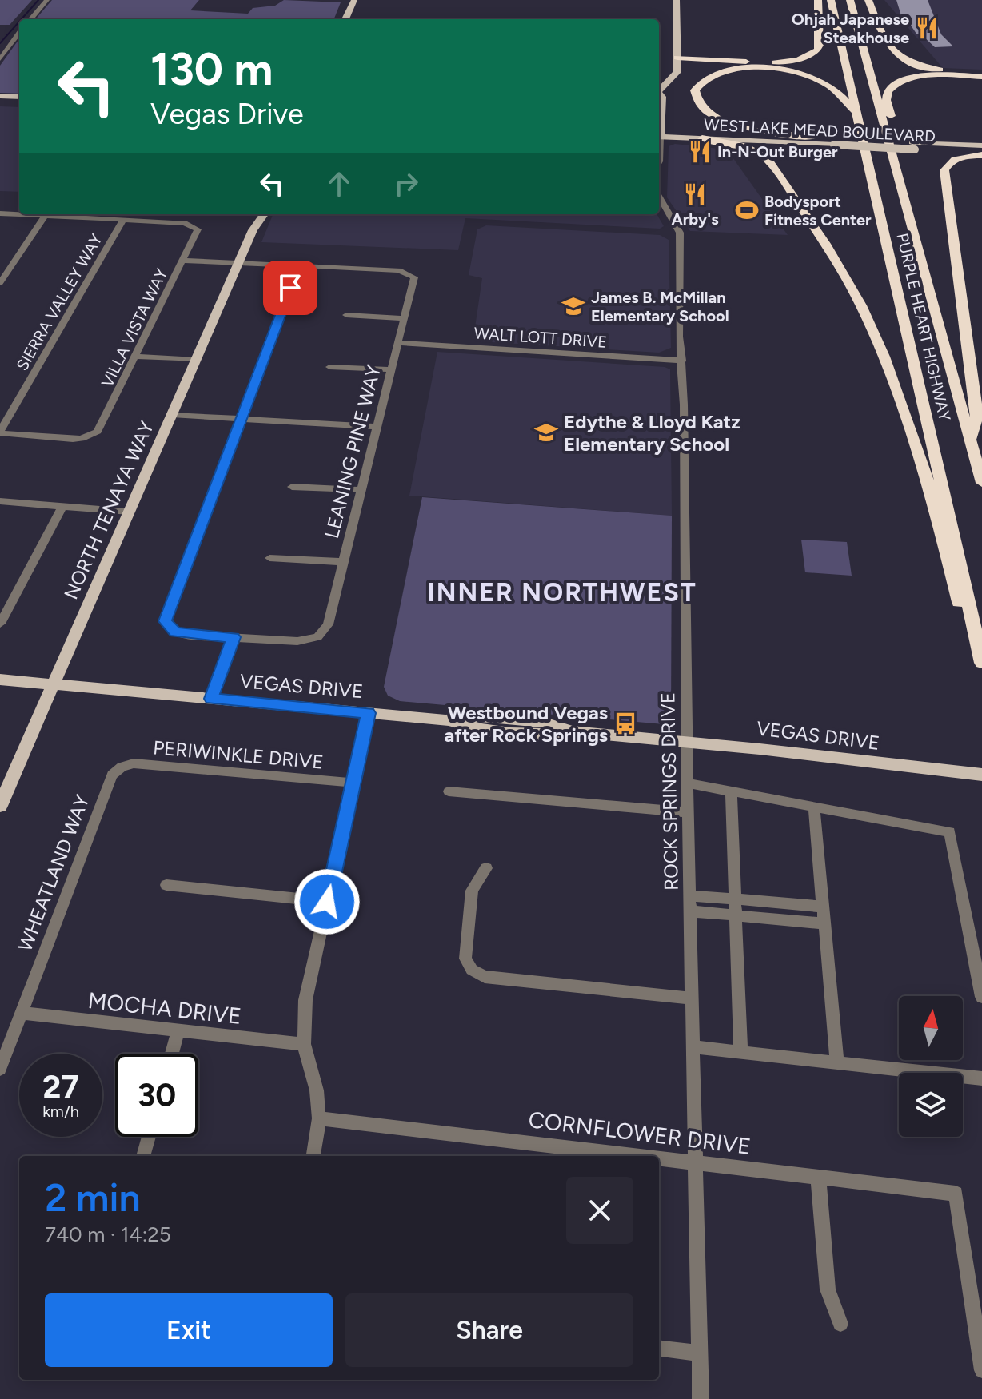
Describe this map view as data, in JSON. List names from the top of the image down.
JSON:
{
  "streets": {
    "highway": ["PURPLE HEART HIGHWAY"],
    "main road": ["WEST LAKE MEAD BOULEVARD", "NORTH TENAYA WAY", "VEGAS DRIVE"],
    "street": [
      "SIERRA VALLEY WAY",
      "VILLA VISTA WAY",
      "WALT LOTT DRIVE",
      "LEANING PINE WAY",
      "PERIWINKLE DRIVE",
      "ROCK SPRINGS DRIVE",
      "WHEATLAND WAY",
      "MOCHA DRIVE",
      "CORNFLOWER DRIVE"
    ]
  },
  "crossings": [
    ["SIERRA VALLEY WAY", "VILLA VISTA WAY"],
    ["WALT LOTT DRIVE", "LEANING PINE WAY"],
    ["WALT LOTT DRIVE", "ROCK SPRINGS DRIVE"],
    ["NORTH TENAYA WAY", "VEGAS DRIVE"],
    ["VEGAS DRIVE", "ROCK SPRINGS DRIVE"],
    ["PERIWINKLE DRIVE", "WHEATLAND WAY"],
    ["ROCK SPRINGS DRIVE", "CORNFLOWER DRIVE"],
    ["WHEATLAND WAY", "MOCHA DRIVE"]
  ],
  "districts": ["INNER NORTHWEST"],
  "places": {
    "restaurant": ["Ohjah Japanese Steakhouse", "In-N-Out Burger", "Arby's"],
    "sports": ["Bodysport Fitness Center"],
    "school or university": ["James B. McMillan Elementary School", "Edythe & Lloyd Katz Elementary School"],
    "bus stop": ["Westbound Vegas after Rock Springs"]
  },
  "north": "top",
  "page": {
    "turn": ["130 m", "Vegas Drive"],
    "speed": "27 km/h",
    "limit": "30",
    "heading": ["2 min", "740 m · 14:25"],
    "buttons": ["Exit", "Share"]
  }
}
